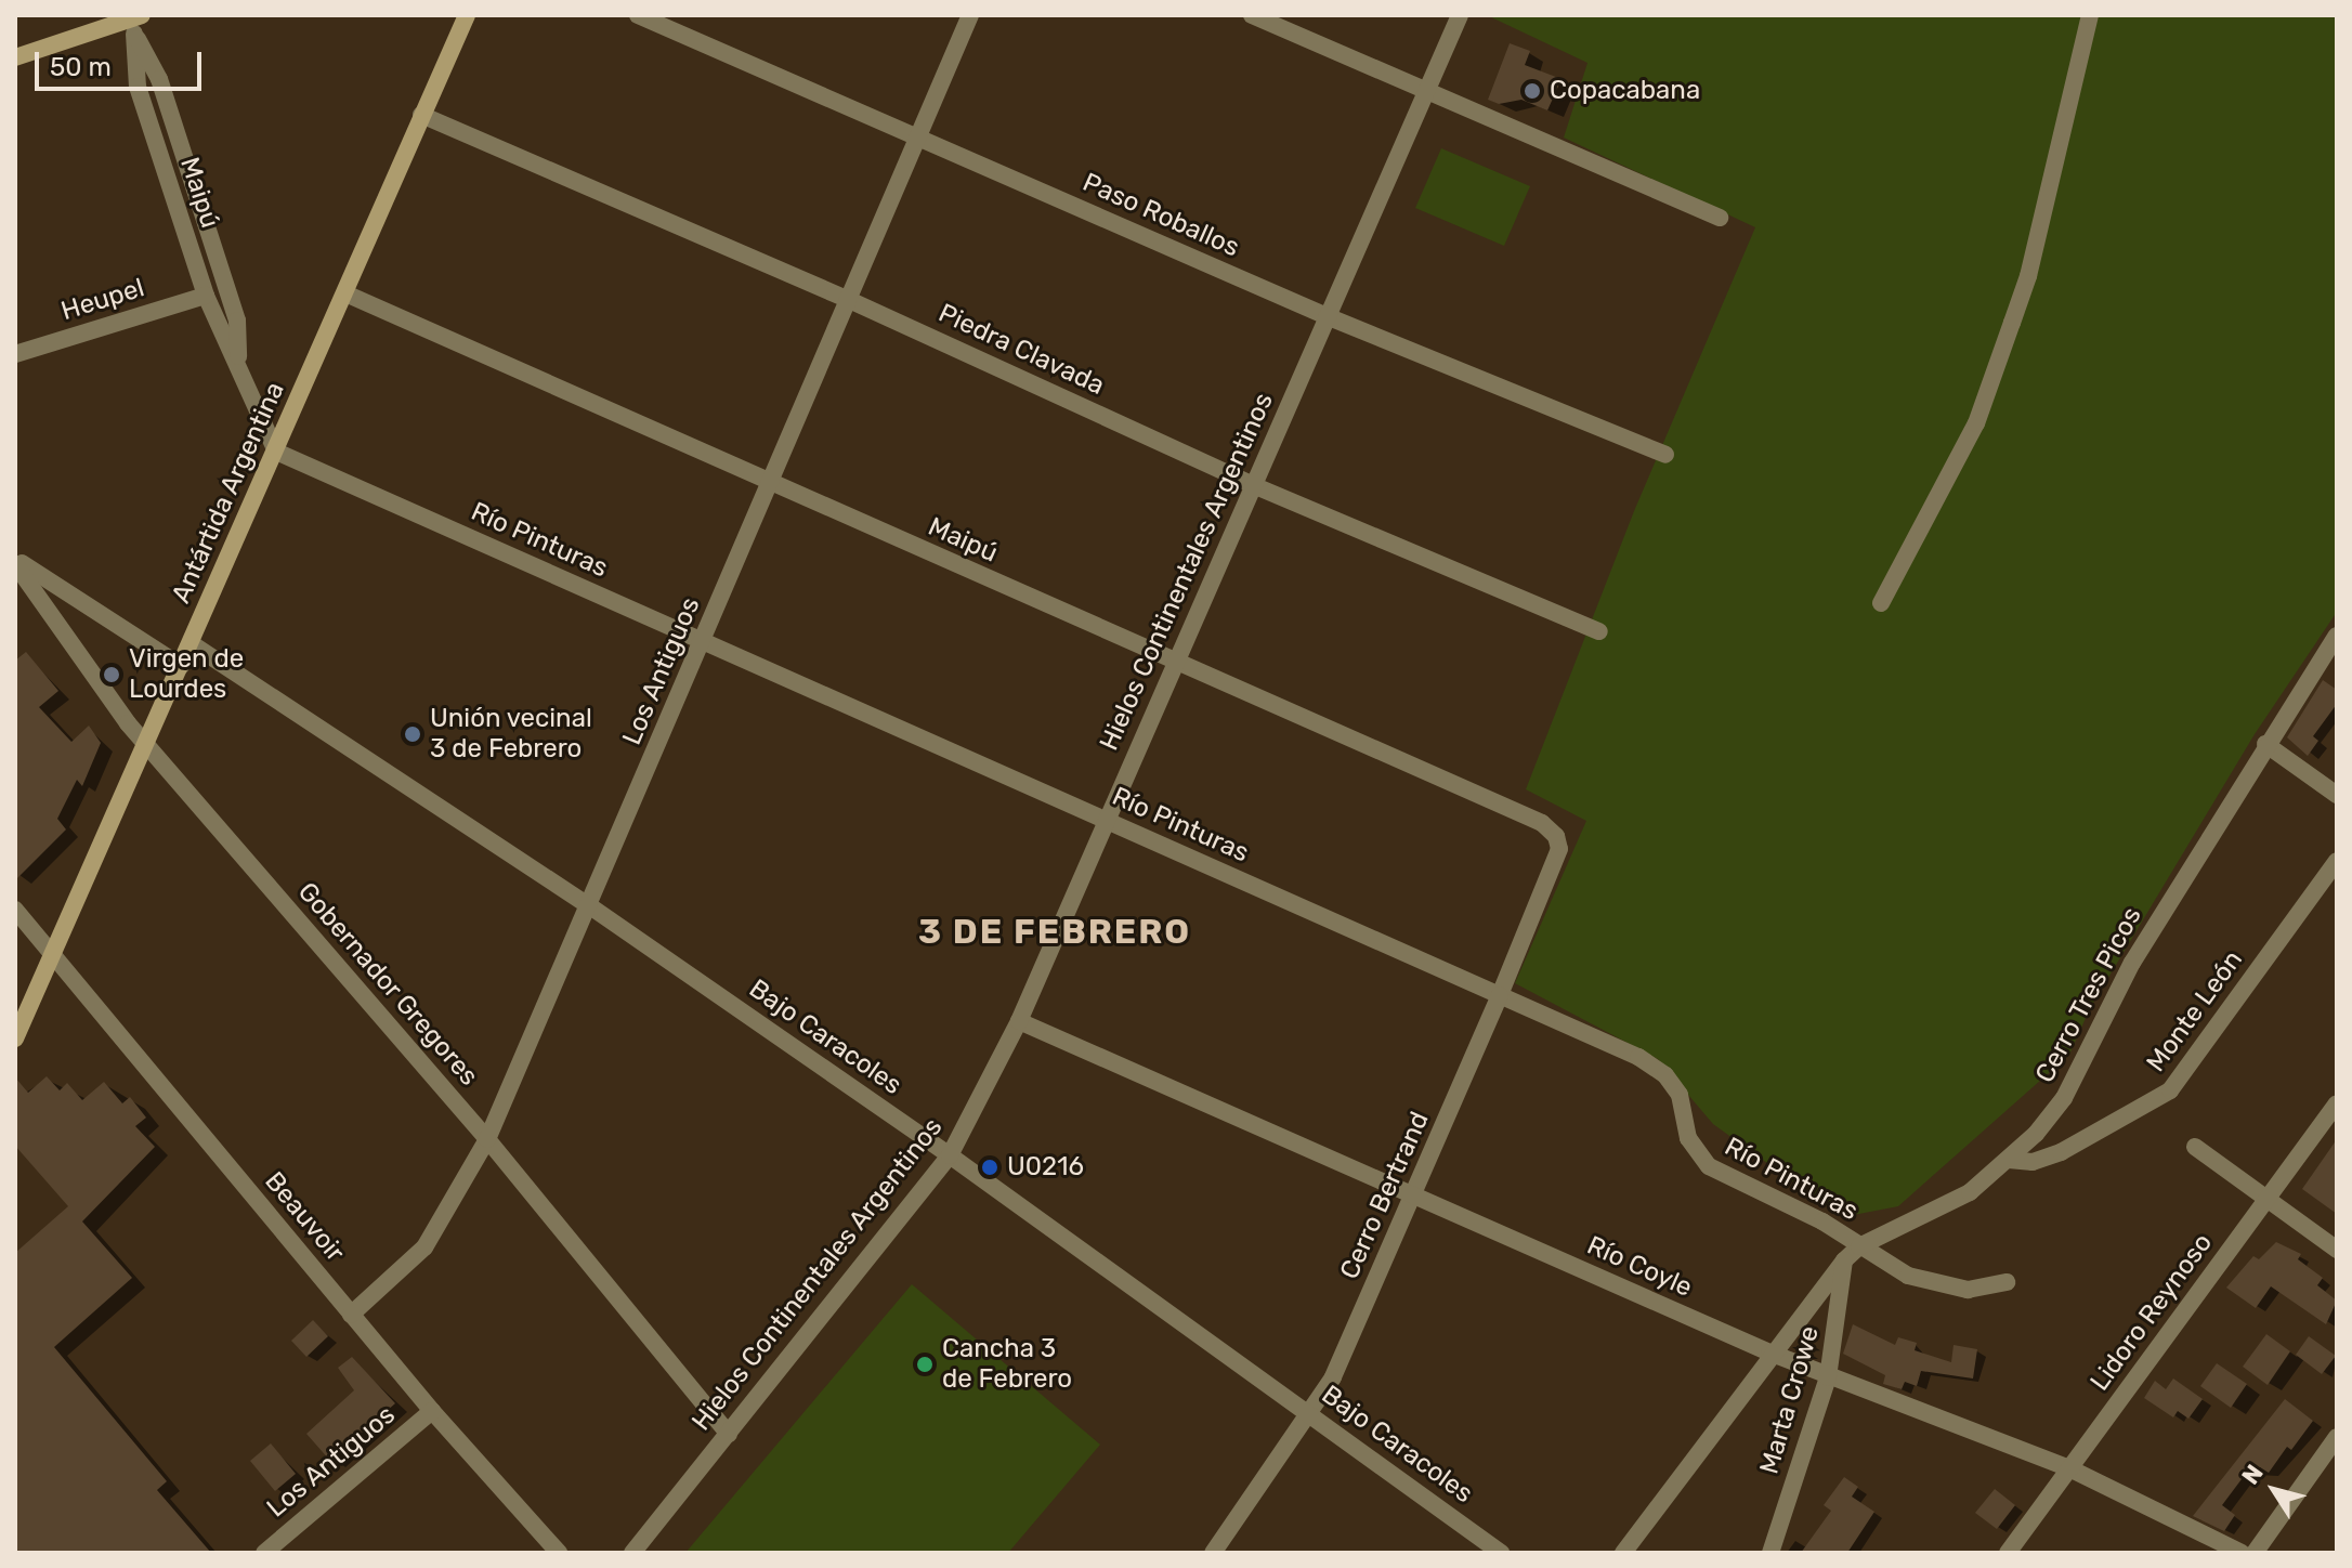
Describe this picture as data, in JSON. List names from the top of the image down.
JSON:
{
  "streets": {
    "street": [
      "Maipú",
      "Paso Roballos",
      "Heupel",
      "Piedra Clavada",
      "Antártida Argentina",
      "Río Pinturas",
      "Hielos Continentales Argentinos",
      "Los Antiguos",
      "Gobernador Gregores",
      "Cerro Tres Picos",
      "Monte León",
      "Bajo Caracoles",
      "Cerro Bertrand",
      "Beauvoir",
      "Río Coyle",
      "Lidoro Reynoso",
      "Marta Crowe"
    ]
  },
  "crossings": [
    ["Maipú", "Heupel"],
    ["Maipú", "Antártida Argentina"],
    ["Maipú", "Río Pinturas"],
    ["Maipú", "Hielos Continentales Argentinos"],
    ["Maipú", "Los Antiguos"],
    ["Maipú", "Cerro Bertrand"],
    ["Paso Roballos", "Hielos Continentales Argentinos"],
    ["Paso Roballos", "Los Antiguos"],
    ["Piedra Clavada", "Antártida Argentina"],
    ["Piedra Clavada", "Hielos Continentales Argentinos"],
    ["Piedra Clavada", "Los Antiguos"],
    ["Antártida Argentina", "Río Pinturas"],
    ["Antártida Argentina", "Gobernador Gregores"],
    ["Antártida Argentina", "Bajo Caracoles"],
    ["Antártida Argentina", "Beauvoir"],
    ["Río Pinturas", "Hielos Continentales Argentinos"],
    ["Río Pinturas", "Los Antiguos"],
    ["Río Pinturas", "Cerro Tres Picos"],
    ["Río Pinturas", "Cerro Bertrand"],
    ["Hielos Continentales Argentinos", "Gobernador Gregores"],
    ["Hielos Continentales Argentinos", "Bajo Caracoles"],
    ["Hielos Continentales Argentinos", "Río Coyle"],
    ["Los Antiguos", "Gobernador Gregores"],
    ["Los Antiguos", "Bajo Caracoles"],
    ["Los Antiguos", "Beauvoir"],
    ["Cerro Tres Picos", "Monte León"],
    ["Cerro Tres Picos", "Río Coyle"],
    ["Cerro Tres Picos", "Marta Crowe"],
    ["Bajo Caracoles", "Cerro Bertrand"],
    ["Cerro Bertrand", "Río Coyle"],
    ["Río Coyle", "Lidoro Reynoso"],
    ["Río Coyle", "Marta Crowe"]
  ],
  "districts": ["3 DE FEBRERO"],
  "places": [
    "Copacabana",
    "Virgen de Lourdes",
    "Unión vecinal 3 de Febrero",
    "U0216",
    "Cancha 3 de Febrero"
  ],
  "scale_bar": "50 m",
  "north": "top left"
}
